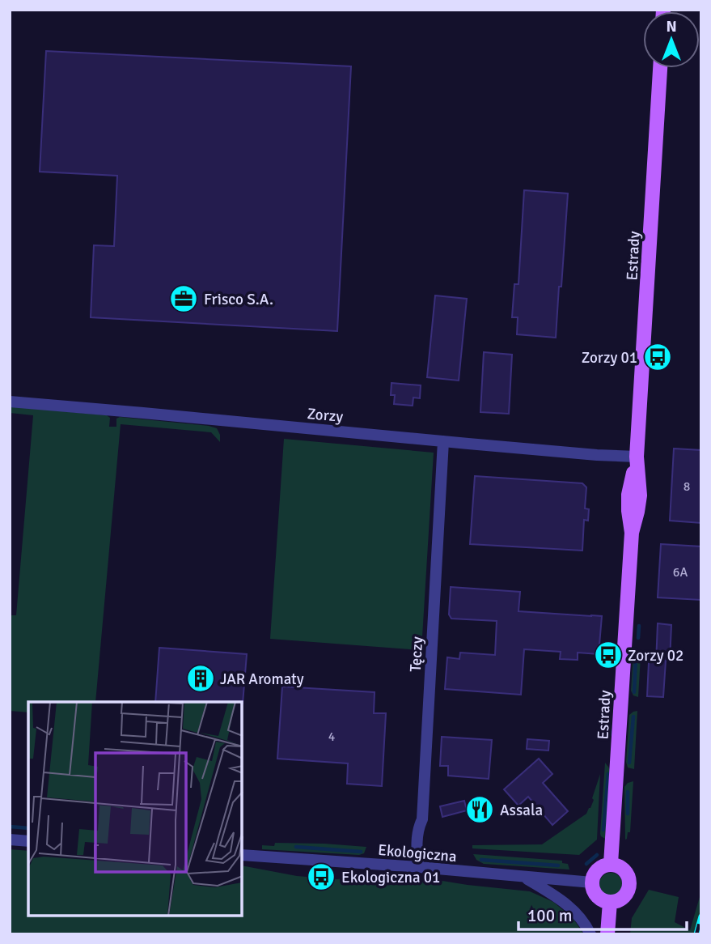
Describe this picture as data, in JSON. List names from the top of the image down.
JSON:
{
  "streets": {
    "main road": ["Estrady"],
    "street": ["Zorzy", "Tęczy", "Ekologiczna"]
  },
  "crossings": [
    ["Estrady", "Zorzy"],
    ["Estrady", "Ekologiczna"],
    ["Zorzy", "Tęczy"],
    ["Tęczy", "Ekologiczna"]
  ],
  "places": {
    "office": ["Frisco S.A."],
    "bus stop": ["Zorzy 01", "Zorzy 02", "Ekologiczna 01"],
    "building": ["JAR Aromaty"],
    "restaurant": ["Assala"]
  },
  "house_numbers": ["8", "6A", "4"],
  "scale_bar": "100 m",
  "north": "top"
}
